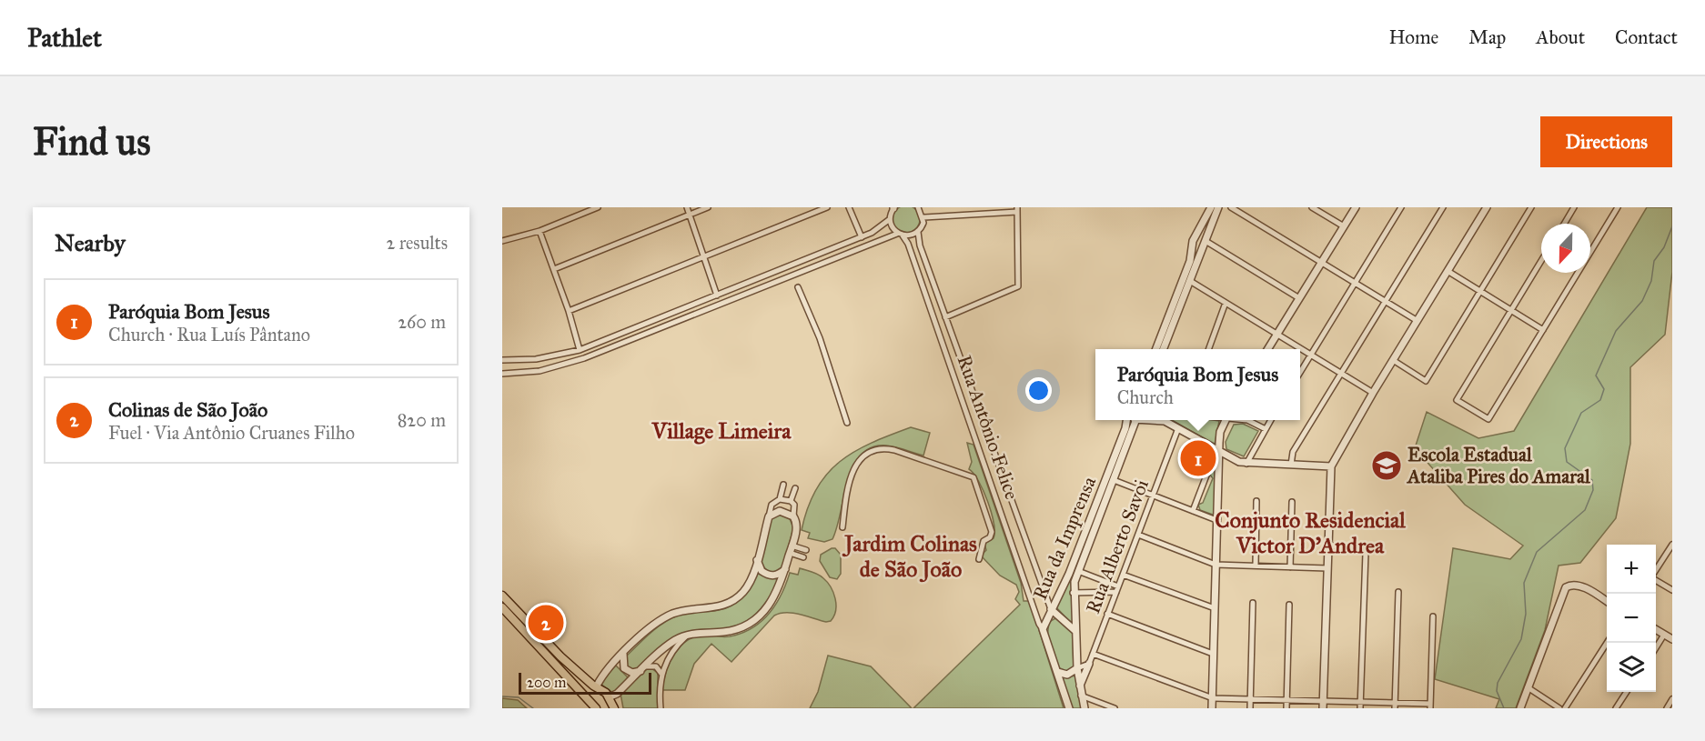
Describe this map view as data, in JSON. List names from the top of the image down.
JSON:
{
  "streets": {
    "street": ["Rua Antônio Felice", "Rua da Imprensa", "Rua Alberto Savoi"]
  },
  "crossings": [
    ["Rua Antônio Felice", "Rua da Imprensa"]
  ],
  "districts": ["Village Limeira", "Conjunto Residencial Victor D'Andrea", "Jardim Colinas de São João"],
  "places": {
    "school or university": ["Escola Estadual Ataliba Pires do Amaral"]
  },
  "scale_bar": "200 m",
  "north": "bottom",
  "page": {
    "header": "Pathlet",
    "nav": [
      "Home",
      "Map",
      "About",
      "Contact"
    ],
    "buttons": "Directions",
    "title": "Find us",
    "heading": ["Nearby", "2 results"],
    "list": [
      {
        "mark": "1",
        "name": "Paróquia Bom Jesus",
        "note": "Church · Rua Luís Pântano",
        "value": "260 m"
      },
      {
        "mark": "2",
        "name": "Colinas de São João",
        "note": "Fuel · Via Antônio Cruanes Filho",
        "value": "820 m"
      }
    ],
    "popup": ["Paróquia Bom Jesus", "Church"],
    "pins": ["1", "2"],
    "map_buttons": ["+", "−"],
    "scale": "200 m"
  }
}
